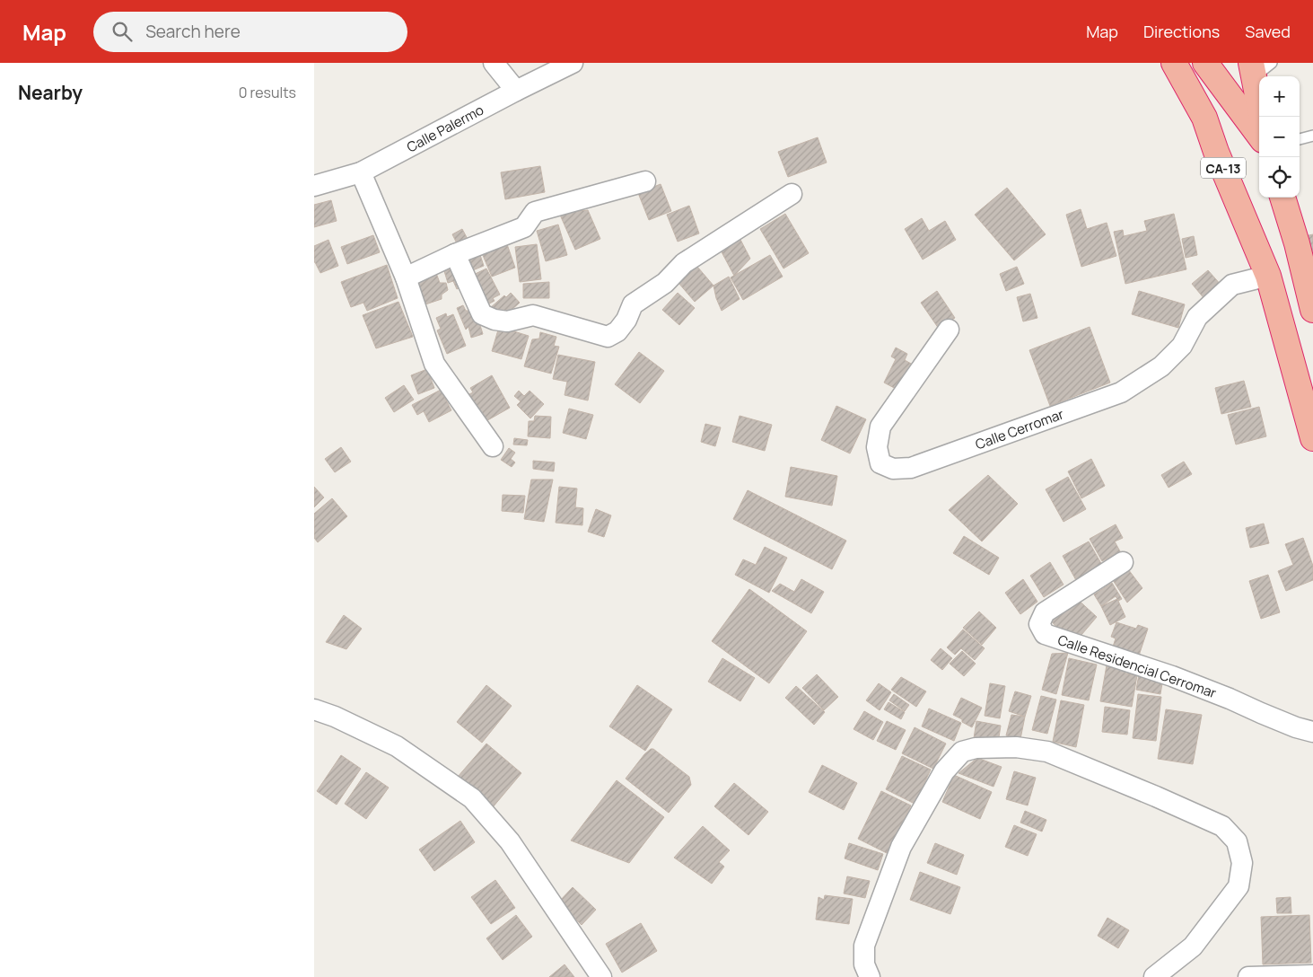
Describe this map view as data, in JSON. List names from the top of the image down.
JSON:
{
  "streets": {
    "highway": ["CA-13"],
    "street": ["Calle Palermo", "Calle Cerromar", "Calle Residencial Cerromar"]
  },
  "crossings": [
    ["CA-13", "Calle Cerromar"]
  ],
  "page": {
    "header": "Map",
    "search": "Search here",
    "nav": ["Map", "Directions", "Saved"],
    "heading": ["Nearby", "0 results"],
    "map_buttons": ["+", "−"]
  }
}
